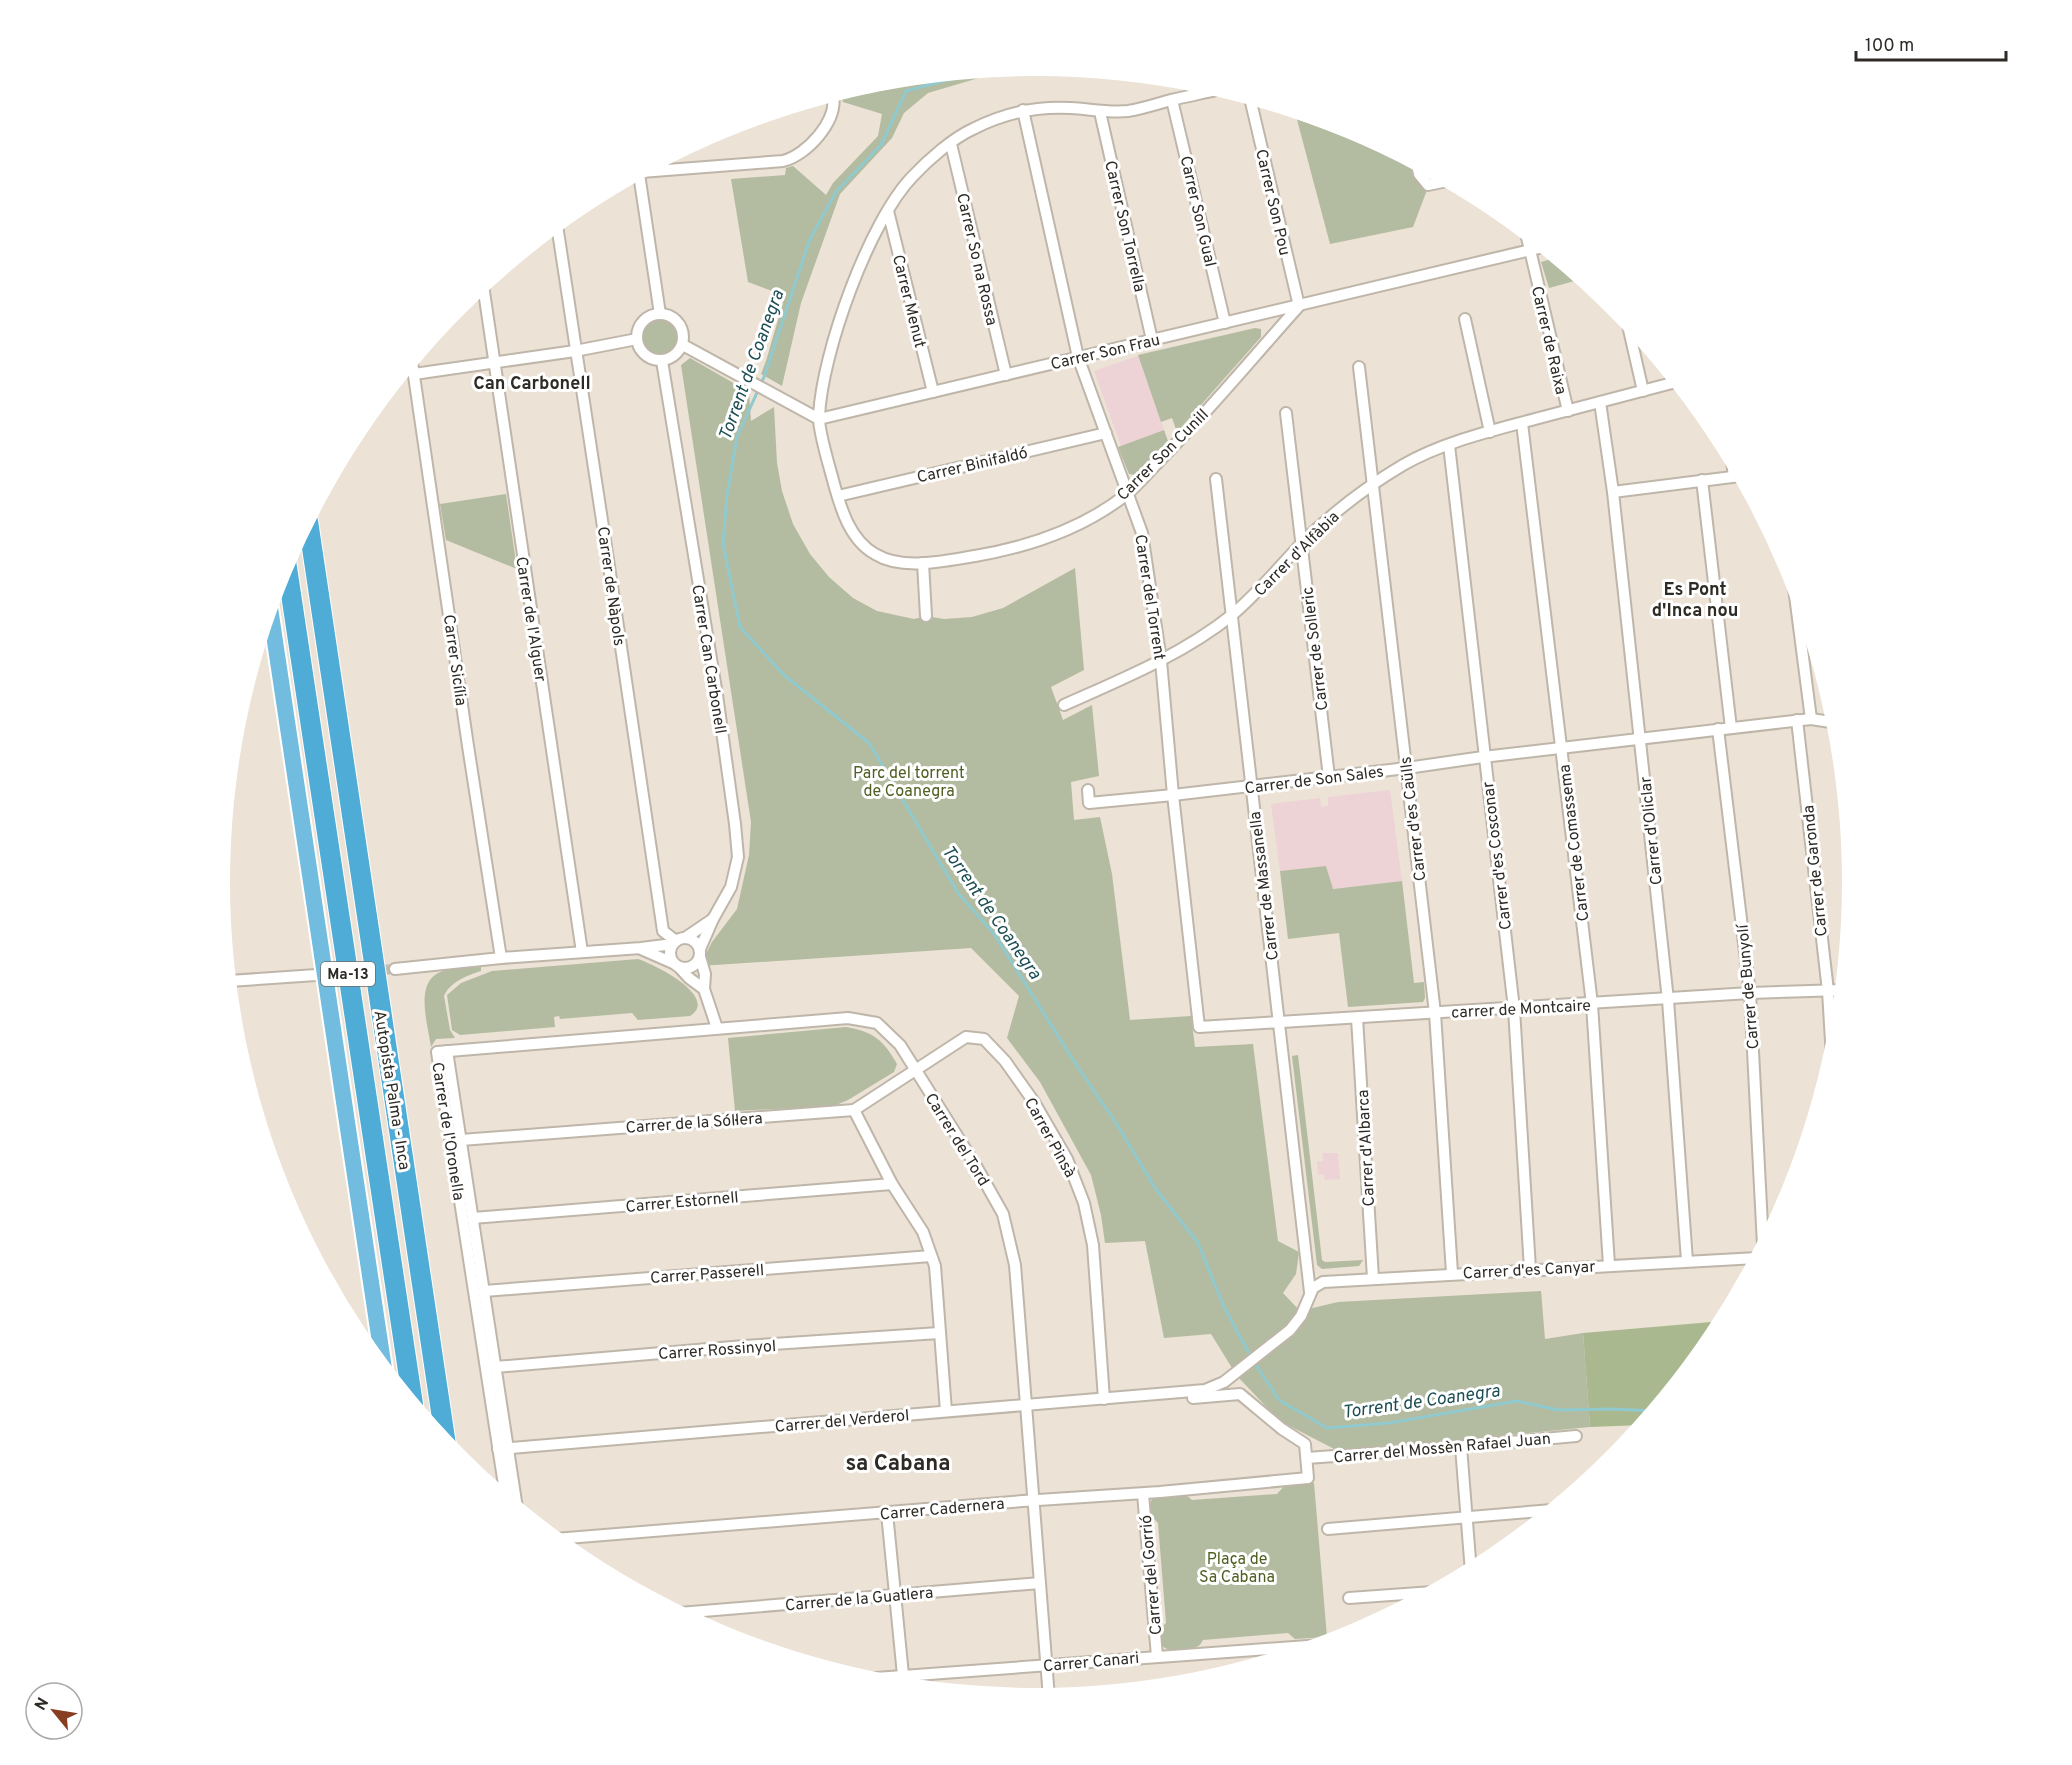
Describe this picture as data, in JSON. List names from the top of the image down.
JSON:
{
  "streets": {
    "highway": ["Ma-13", "Autopista Palma - Inca"],
    "street": [
      "Carrer Son Pou",
      "Carrer Son Gual",
      "Carrer Son Torrella",
      "Carrer So na Rossa",
      "Carrer Menut",
      "Carrer de Raixa",
      "Carrer Son Frau",
      "Carrer Son Cunill",
      "Carrer Binifaldó",
      "Carrer d'Alfàbia",
      "Carrer de Nàpols",
      "Carrer del Torrent",
      "Carrer de l'Alguer",
      "Carrer de Solleric",
      "Carrer Can Carbonell",
      "Carrer Sicília",
      "Carrer de Son Sales",
      "Carrer d'es Caülls",
      "Carrer d'Oliclar",
      "Carrer de Comassema",
      "Carrer d'es Cosconar",
      "Carrer de Garonda",
      "Carrer de Massanella",
      "Carrer de Bunyolí",
      "carrer de Montcaire",
      "Carrer de la Sól·lera",
      "Carrer de l'Oronella",
      "Carrer Pinsà",
      "Carrer del Tord",
      "Carrer d'Albarca",
      "Carrer Estornell",
      "Carrer d'es Canyar",
      "Carrer Passerell",
      "Carrer Rossinyol",
      "Carrer del Verderol",
      "Carrer del Mossèn Rafael Juan",
      "Carrer Cadernera",
      "Carrer del Gorrió",
      "Carrer de la Guatlera",
      "Carrer Canari"
    ]
  },
  "crossings": [
    ["Carrer Son Pou", "Carrer Son Frau"],
    ["Carrer Son Pou", "Carrer Son Cunill"],
    ["Carrer Son Gual", "Carrer Son Frau"],
    ["Carrer Son Gual", "Carrer Son Cunill"],
    ["Carrer Son Torrella", "Carrer Son Frau"],
    ["Carrer Son Torrella", "Carrer Son Cunill"],
    ["Carrer So na Rossa", "Carrer Son Frau"],
    ["Carrer So na Rossa", "Carrer Son Cunill"],
    ["Carrer Menut", "Carrer Son Frau"],
    ["Carrer Menut", "Carrer Son Cunill"],
    ["Carrer de Raixa", "Carrer Son Frau"],
    ["Carrer de Raixa", "Carrer d'Alfàbia"],
    ["Carrer Son Frau", "Carrer Son Cunill"],
    ["Carrer Son Frau", "Carrer del Torrent"],
    ["Carrer Son Cunill", "Carrer Binifaldó"],
    ["Carrer Son Cunill", "Carrer del Torrent"],
    ["Carrer Binifaldó", "Carrer del Torrent"],
    ["Carrer d'Alfàbia", "Carrer del Torrent"],
    ["Carrer d'Alfàbia", "Carrer de Solleric"],
    ["Carrer d'Alfàbia", "Carrer d'es Caülls"],
    ["Carrer d'Alfàbia", "Carrer d'Oliclar"],
    ["Carrer d'Alfàbia", "Carrer de Comassema"],
    ["Carrer d'Alfàbia", "Carrer d'es Cosconar"],
    ["Carrer d'Alfàbia", "Carrer de Massanella"],
    ["Carrer de Nàpols", "Carrer Can Carbonell"],
    ["Carrer del Torrent", "Carrer de Son Sales"],
    ["Carrer del Torrent", "carrer de Montcaire"],
    ["Carrer de Solleric", "Carrer de Son Sales"],
    ["Carrer de Son Sales", "Carrer d'es Caülls"],
    ["Carrer de Son Sales", "Carrer d'Oliclar"],
    ["Carrer de Son Sales", "Carrer de Comassema"],
    ["Carrer de Son Sales", "Carrer d'es Cosconar"],
    ["Carrer de Son Sales", "Carrer de Garonda"],
    ["Carrer de Son Sales", "Carrer de Massanella"],
    ["Carrer de Son Sales", "Carrer de Bunyolí"],
    ["Carrer d'es Caülls", "carrer de Montcaire"],
    ["Carrer d'es Caülls", "Carrer d'es Canyar"],
    ["Carrer d'Oliclar", "carrer de Montcaire"],
    ["Carrer d'Oliclar", "Carrer d'es Canyar"],
    ["Carrer de Comassema", "carrer de Montcaire"],
    ["Carrer de Comassema", "Carrer d'es Canyar"],
    ["Carrer d'es Cosconar", "carrer de Montcaire"],
    ["Carrer d'es Cosconar", "Carrer d'es Canyar"],
    ["Carrer de Garonda", "carrer de Montcaire"],
    ["Carrer de Massanella", "carrer de Montcaire"],
    ["Carrer de Massanella", "Carrer d'es Canyar"],
    ["Carrer de Bunyolí", "carrer de Montcaire"],
    ["carrer de Montcaire", "Carrer d'Albarca"],
    ["Carrer de la Sól·lera", "Carrer de l'Oronella"],
    ["Carrer de la Sól·lera", "Carrer Pinsà"],
    ["Carrer de la Sól·lera", "Carrer del Tord"],
    ["Carrer de l'Oronella", "Carrer del Tord"],
    ["Carrer de l'Oronella", "Carrer Estornell"],
    ["Carrer de l'Oronella", "Carrer Passerell"],
    ["Carrer de l'Oronella", "Carrer Rossinyol"],
    ["Carrer de l'Oronella", "Carrer del Verderol"],
    ["Carrer Pinsà", "Carrer del Tord"],
    ["Carrer Pinsà", "Carrer del Verderol"],
    ["Carrer del Tord", "Carrer del Verderol"],
    ["Carrer del Tord", "Carrer Cadernera"],
    ["Carrer del Tord", "Carrer de la Guatlera"],
    ["Carrer del Tord", "Carrer Canari"],
    ["Carrer d'Albarca", "Carrer d'es Canyar"],
    ["Carrer del Mossèn Rafael Juan", "Carrer Cadernera"],
    ["Carrer Cadernera", "Carrer del Gorrió"],
    ["Carrer del Gorrió", "Carrer Canari"]
  ],
  "districts": ["Can Carbonell", "Es Pont d'Inca nou", "sa Cabana"],
  "water": ["Torrent de Coanegra"],
  "parks": ["Parc del torrent de Coanegra", "Plaça de Sa Cabana"],
  "scale_bar": "100 m",
  "north": "top left"
}
